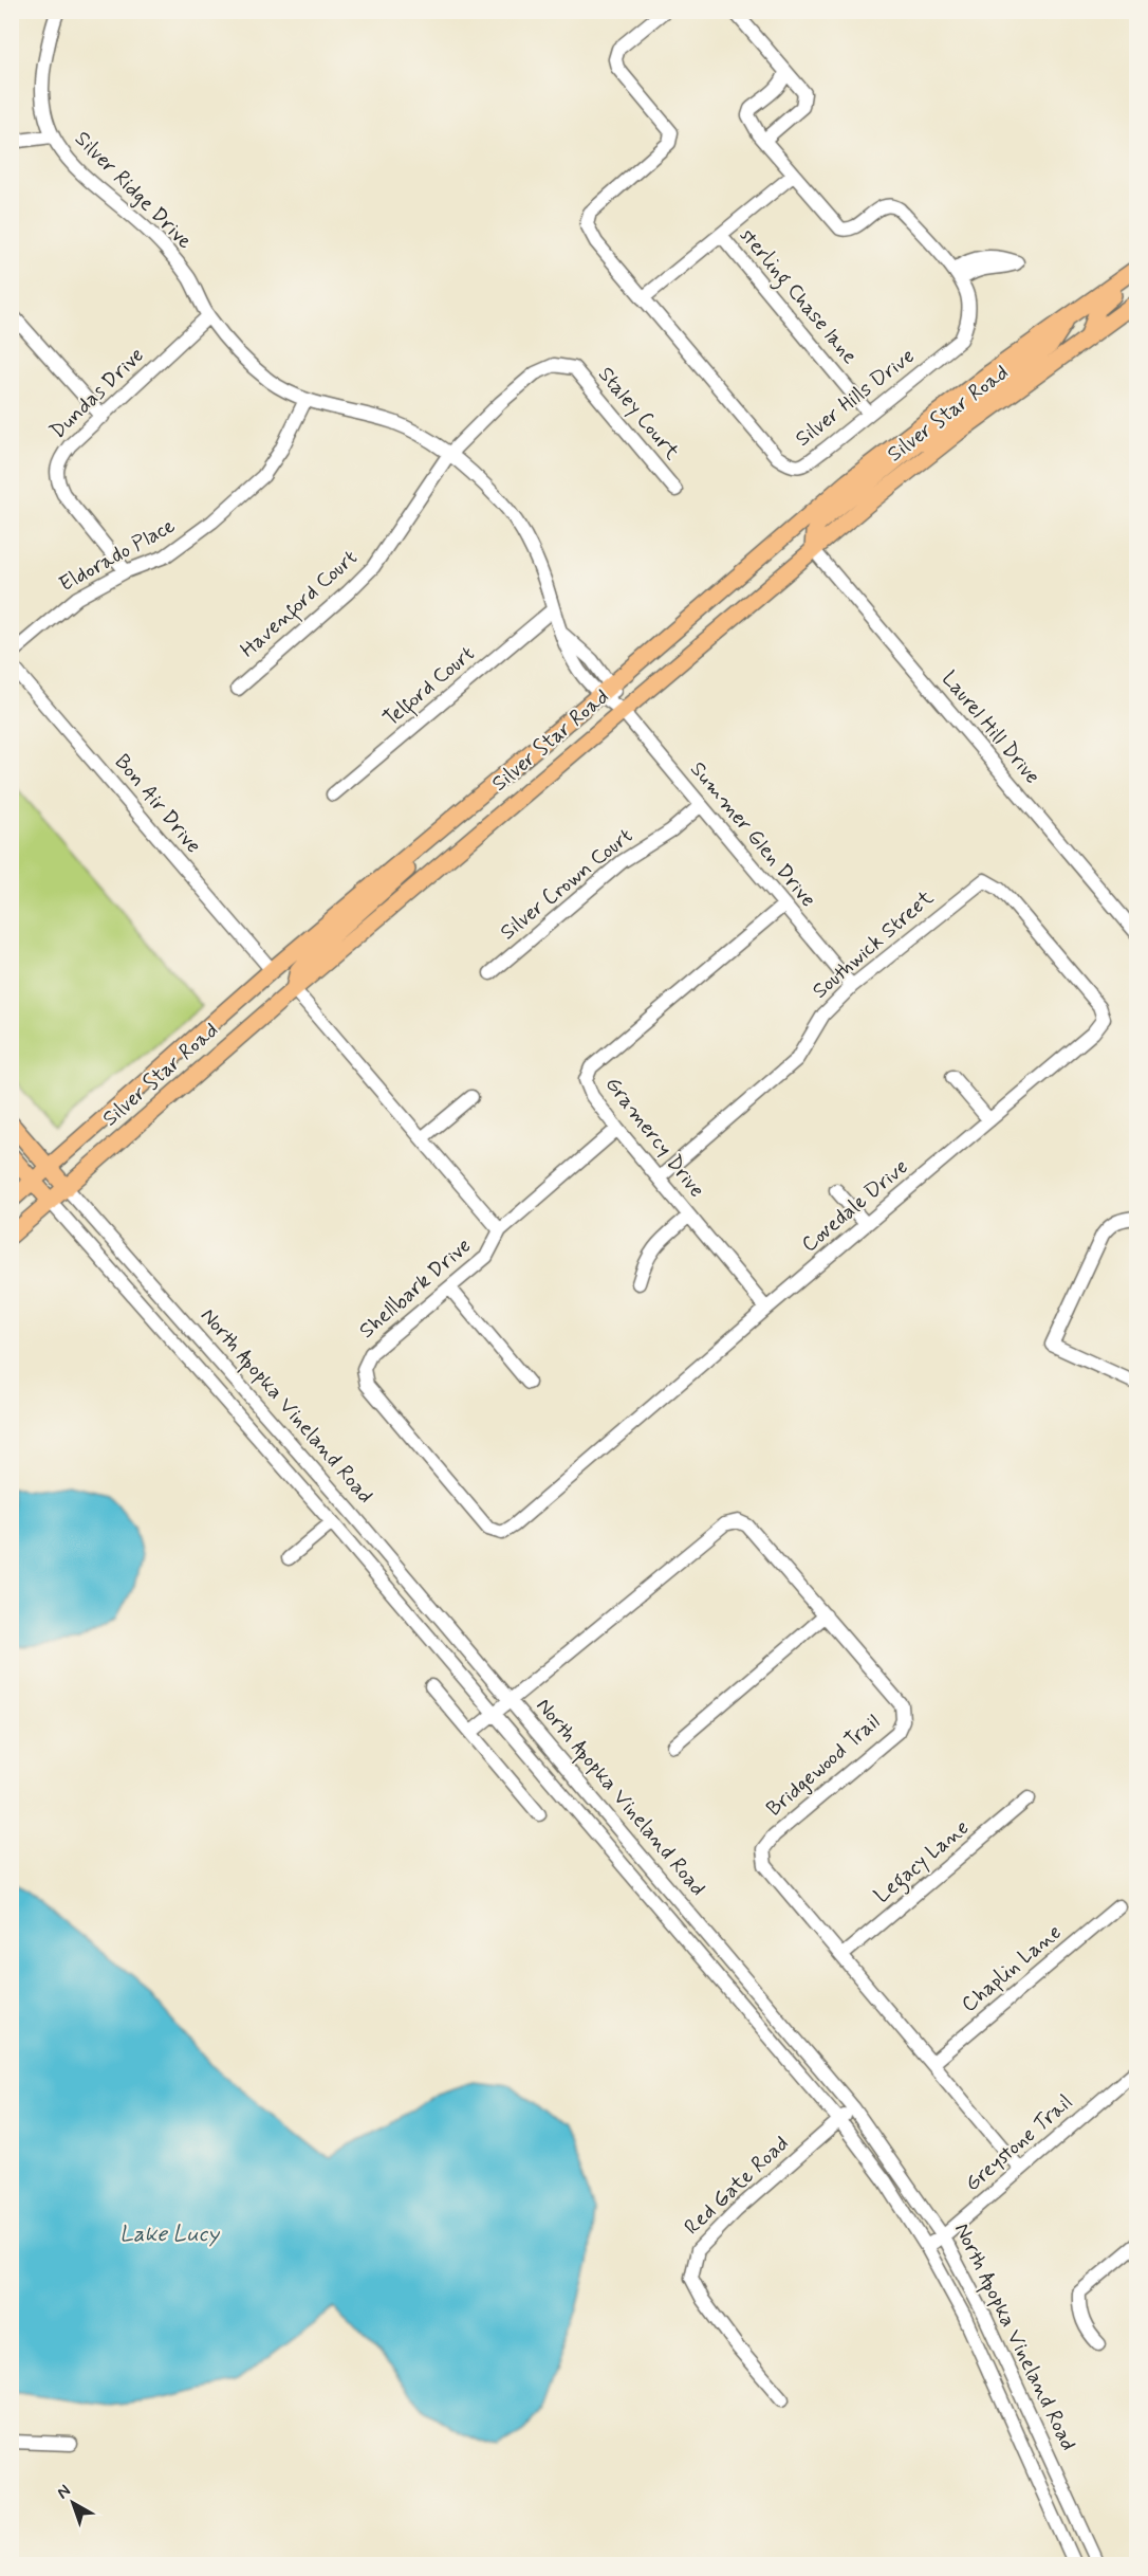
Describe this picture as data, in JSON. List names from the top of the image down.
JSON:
{
  "streets": {
    "main road": ["Silver Star Road", "North Apopka Vineland Road"],
    "street": [
      "Silver Ridge Drive",
      "sterling Chase lane",
      "Dundas Drive",
      "Silver Hills Drive",
      "Staley Court",
      "Eldorado Place",
      "Havenford Court",
      "Telford Court",
      "Laurel Hill Drive",
      "Bon Air Drive",
      "Summer Glen Drive",
      "Silver Crown Court",
      "Southwick Street",
      "Gramercy Drive",
      "Covedale Drive",
      "Shellbark Drive",
      "Bridgewood Trail",
      "Legacy Lane",
      "Chaplin Lane",
      "Greystone Trail",
      "Red Gate Road"
    ]
  },
  "crossings": [
    ["Silver Ridge Drive", "Dundas Drive"],
    ["Silver Ridge Drive", "Staley Court"],
    ["Silver Ridge Drive", "Silver Star Road"],
    ["Silver Ridge Drive", "Eldorado Place"],
    ["Silver Ridge Drive", "Havenford Court"],
    ["Silver Ridge Drive", "Telford Court"],
    ["Silver Ridge Drive", "Summer Glen Drive"],
    ["sterling Chase lane", "Silver Hills Drive"],
    ["Dundas Drive", "Eldorado Place"],
    ["Staley Court", "Havenford Court"],
    ["Silver Star Road", "Laurel Hill Drive"],
    ["Silver Star Road", "Bon Air Drive"],
    ["Silver Star Road", "Summer Glen Drive"],
    ["Silver Star Road", "North Apopka Vineland Road"],
    ["Summer Glen Drive", "Silver Crown Court"],
    ["Summer Glen Drive", "Southwick Street"],
    ["Summer Glen Drive", "Gramercy Drive"],
    ["Southwick Street", "Gramercy Drive"],
    ["Southwick Street", "Covedale Drive"],
    ["Gramercy Drive", "Covedale Drive"],
    ["Gramercy Drive", "Shellbark Drive"],
    ["Covedale Drive", "Shellbark Drive"],
    ["North Apopka Vineland Road", "Bridgewood Trail"],
    ["North Apopka Vineland Road", "Greystone Trail"],
    ["North Apopka Vineland Road", "Red Gate Road"],
    ["Bridgewood Trail", "Legacy Lane"],
    ["Bridgewood Trail", "Chaplin Lane"],
    ["Bridgewood Trail", "Greystone Trail"]
  ],
  "water": ["Lake Lucy"],
  "north": "top left"
}
